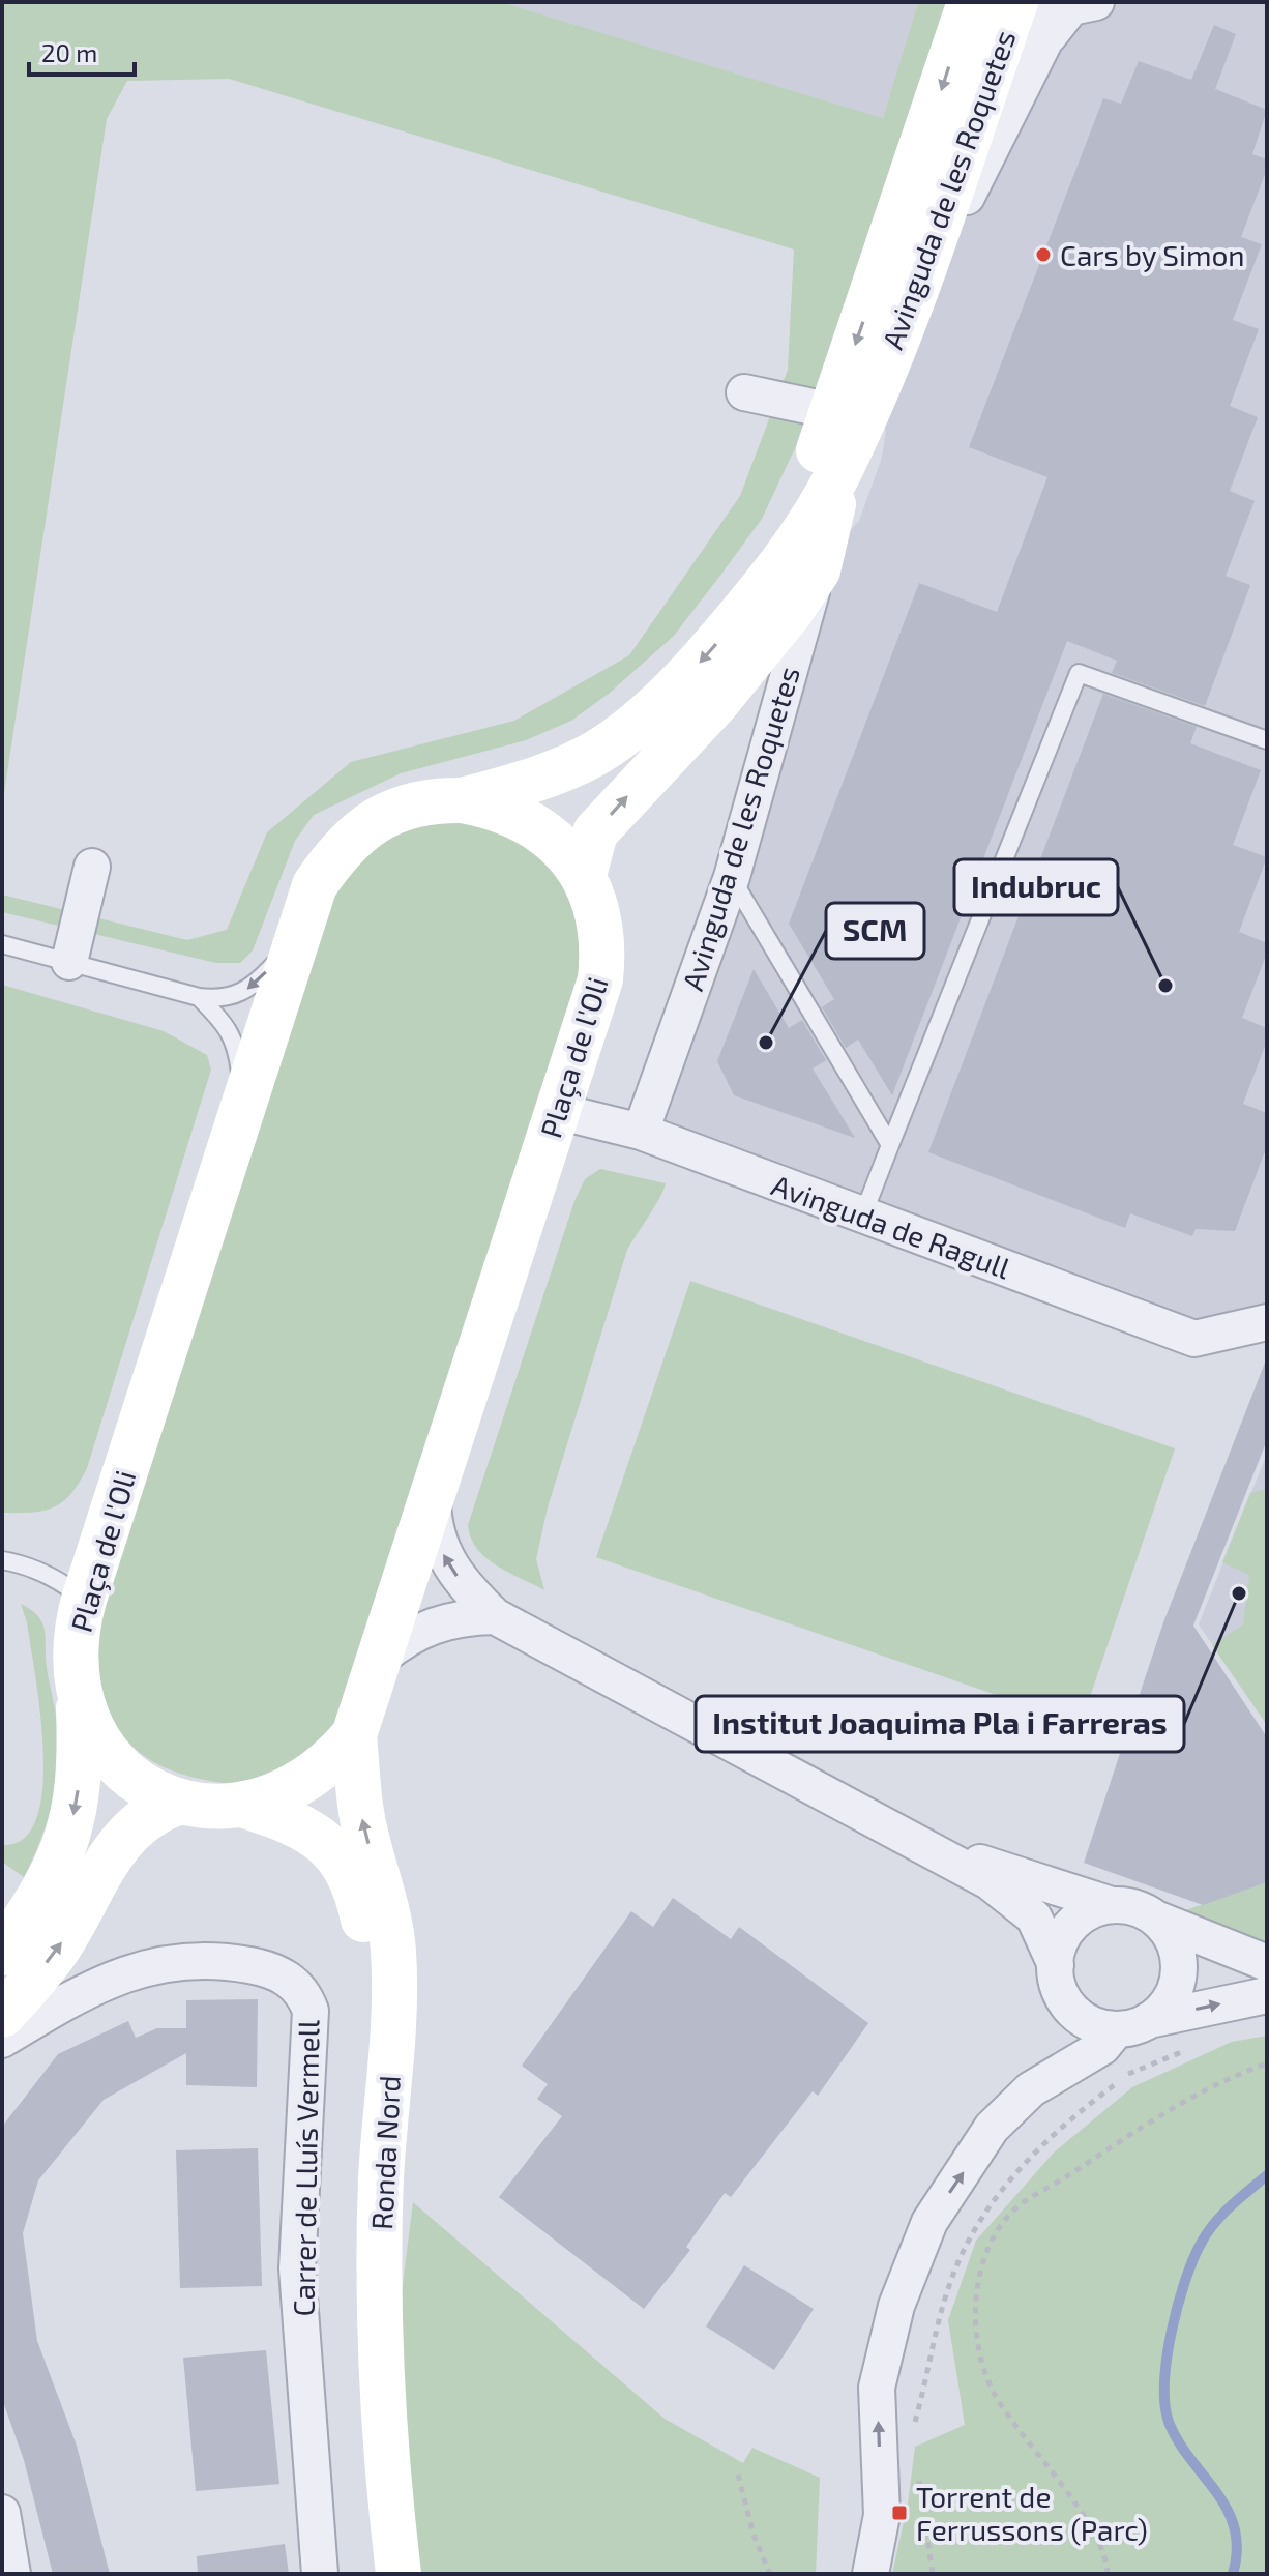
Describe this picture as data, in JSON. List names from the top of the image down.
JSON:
{
  "streets": {
    "main road": ["Avinguda de les Roquetes", "Plaça de l'Oli", "Ronda Nord"],
    "street": ["Avinguda de Ragull", "Carrer de Lluís Vermell"]
  },
  "crossings": [
    ["Avinguda de les Roquetes", "Plaça de l'Oli"],
    ["Avinguda de les Roquetes", "Avinguda de Ragull"],
    ["Plaça de l'Oli", "Avinguda de Ragull"],
    ["Plaça de l'Oli", "Ronda Nord"]
  ],
  "places": {
    "other": [
      "Cars by Simon",
      "Indubruc",
      "SCM",
      "Institut Joaquima Pla i Farreras"
    ],
    "transit": ["Torrent de Ferrussons (Parc)"]
  },
  "scale_bar": "20 m"
}
